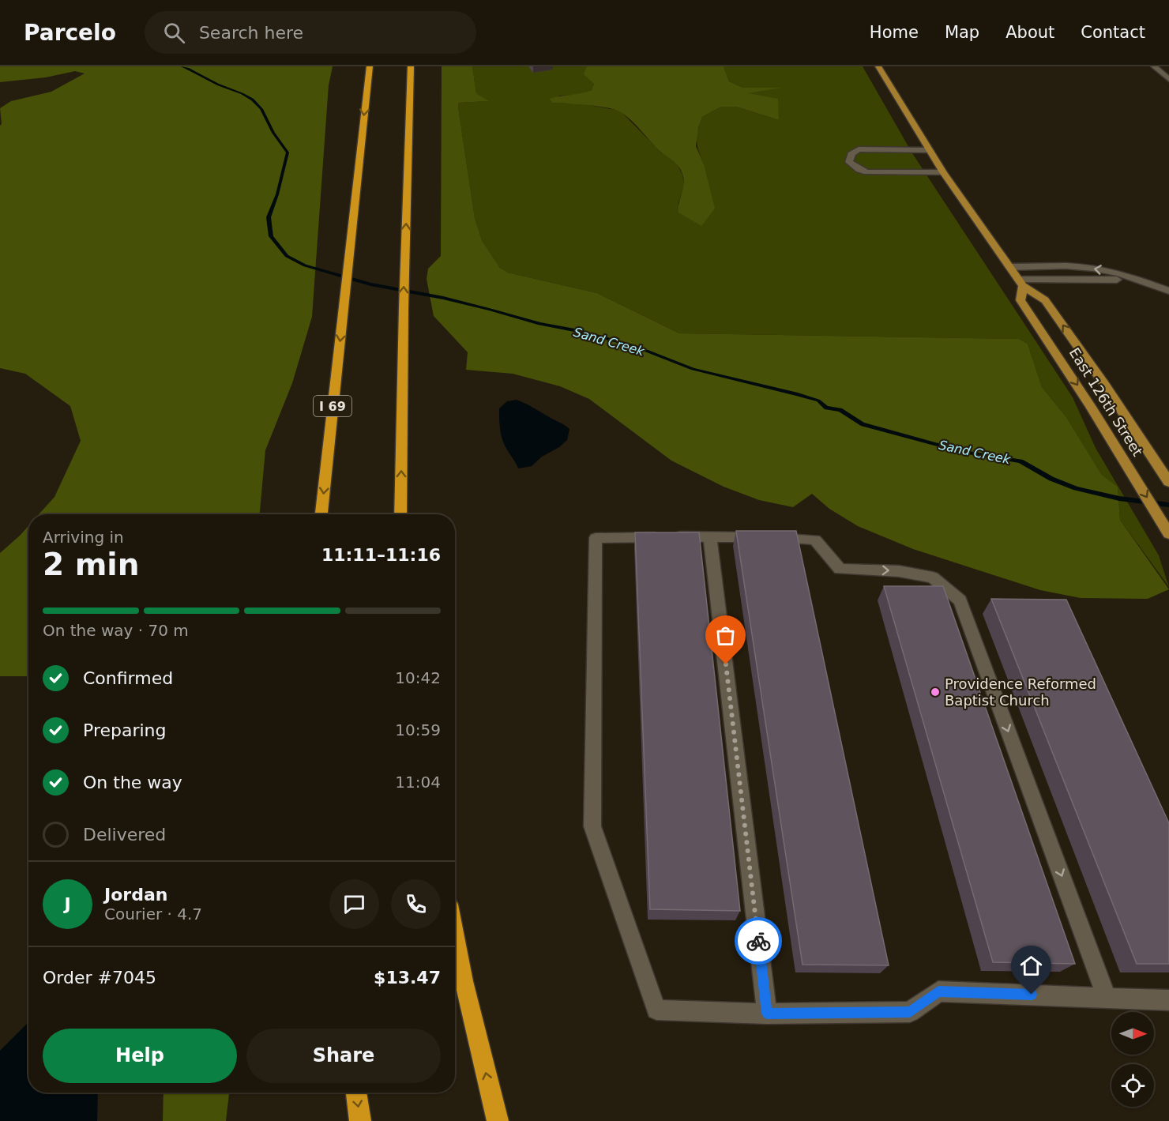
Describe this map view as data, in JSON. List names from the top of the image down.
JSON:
{
  "streets": {
    "highway": ["I 69"],
    "main road": ["East 126th Street"]
  },
  "water": ["Sand Creek"],
  "places": ["Providence Reformed Baptist Church"],
  "north": "right",
  "page": {
    "header": "Parcelo",
    "search": "Search here",
    "nav": [
      "Home",
      "Map",
      "About",
      "Contact"
    ],
    "heading": ["2 min", "Arriving in", "11:11–11:16"],
    "panel": [
      "Jordan",
      "Courier · 4.7",
      "Order #7045",
      "$13.47"
    ],
    "bar": "On the way · 70 m",
    "list": [
      ["Confirmed", "10:42"],
      ["Preparing", "10:59"],
      ["On the way", "11:04"],
      "Delivered"
    ],
    "round": "J",
    "buttons": ["Help", "Share"]
  }
}
